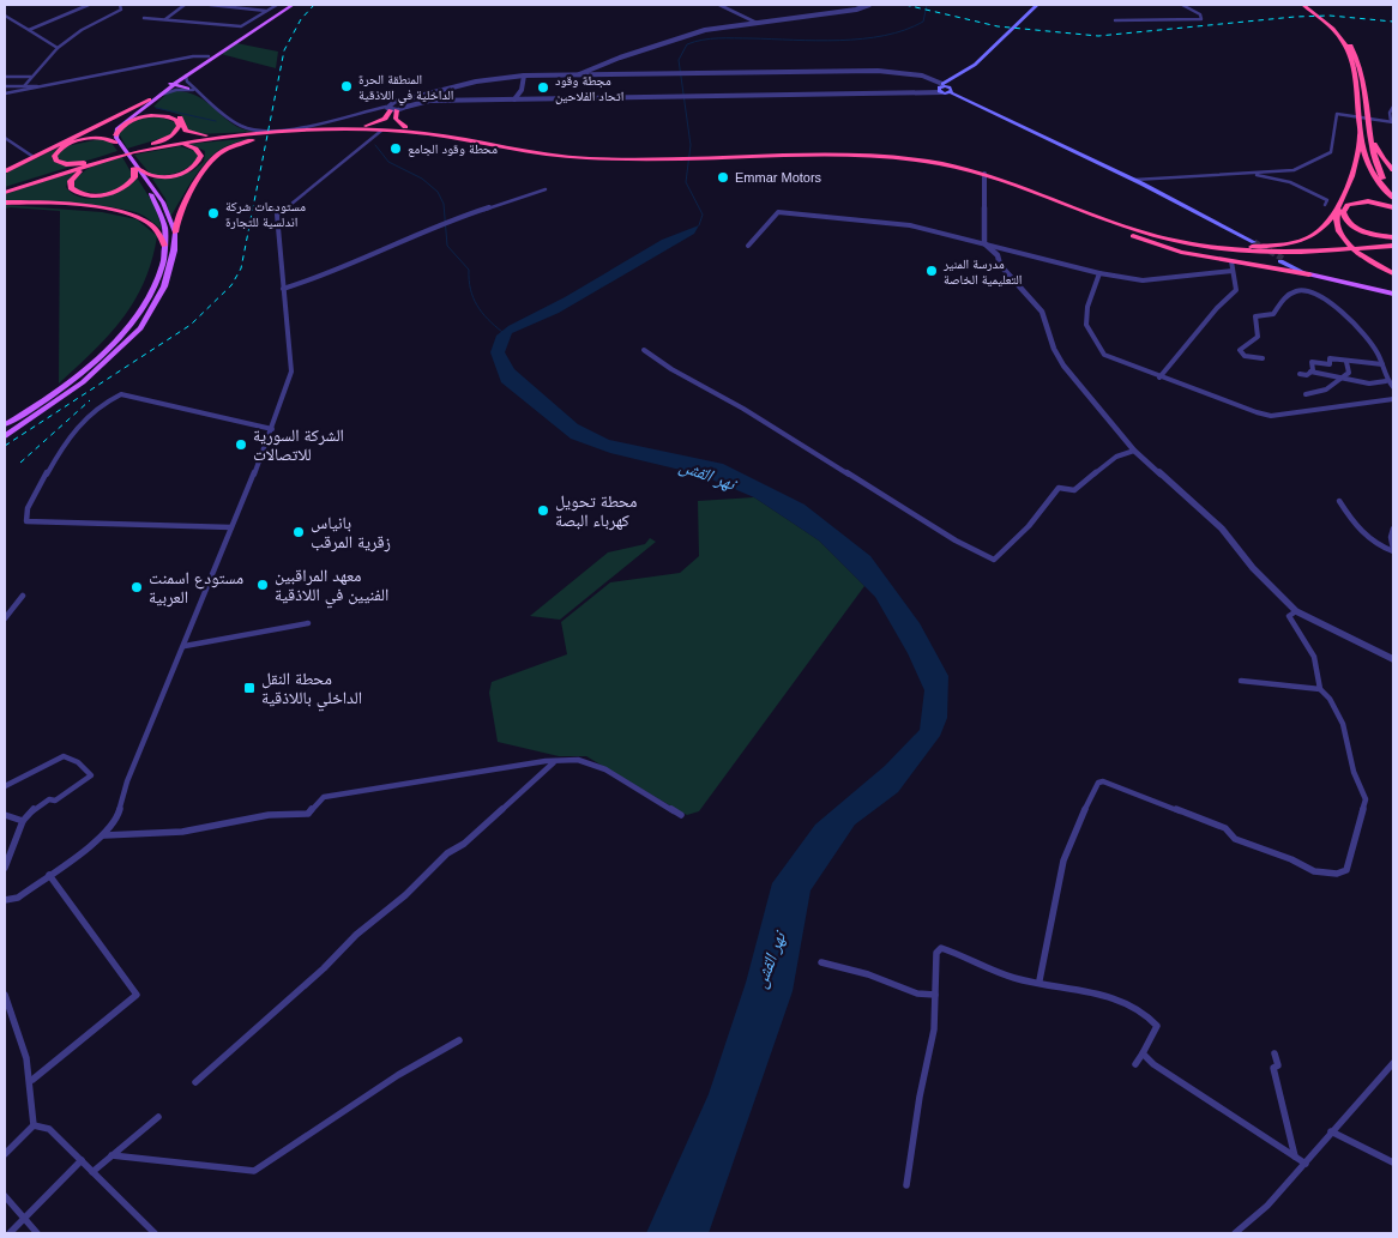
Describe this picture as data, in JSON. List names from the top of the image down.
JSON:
{
  "water": ["نهر القش"],
  "places": {
    "other": [
      "المنطقة الحرة الداخلية في اللاذقية",
      "مجطة وقود اتحاد الفلاحين",
      "محطة وقود الجامع",
      "Emmar Motors",
      "مستودعات شركة اندلسية للتجارة",
      "مدرسة المنير التعليمية الخاصة",
      "الشركة السورية للاتصالات",
      "محطة تحويل كهرباء البصة",
      "بانياس زقرية المرقب",
      "معهد المراقبين الفنيين في اللاذقية",
      "مستودع اسمنت العربية"
    ],
    "transit": ["محطة النقل الداخلي باللاذقية"]
  }
}
